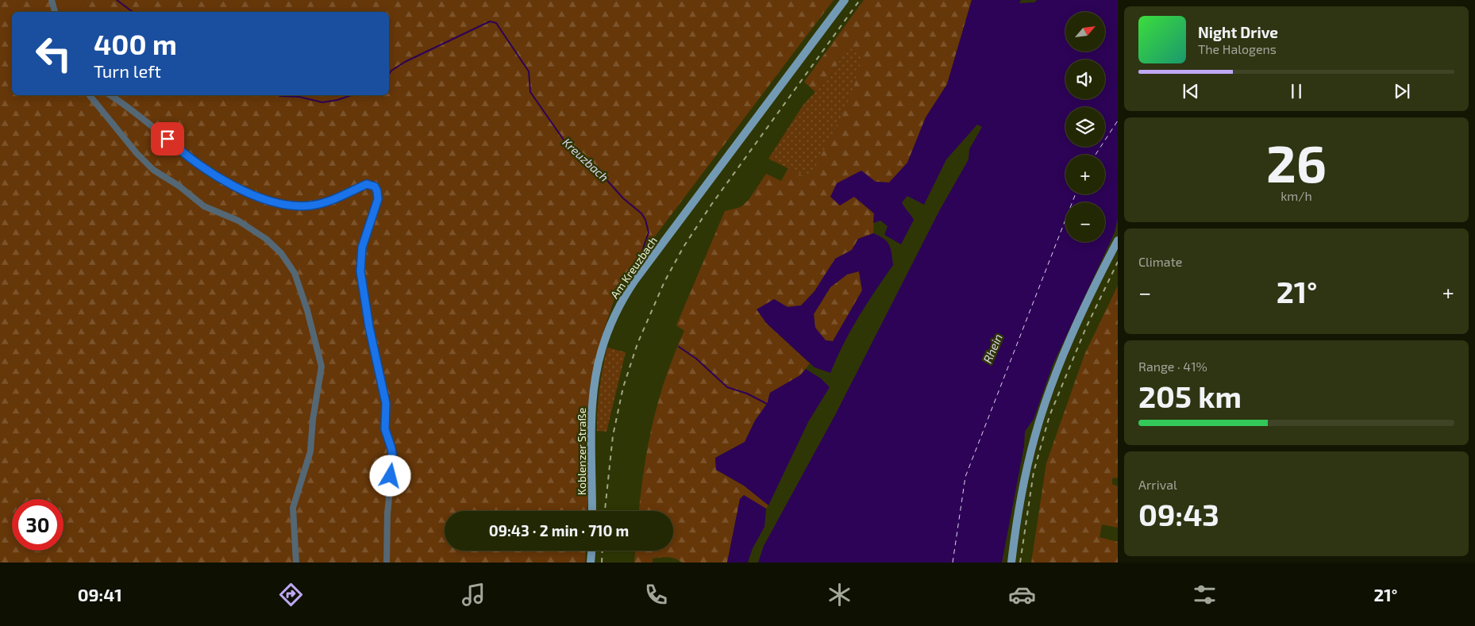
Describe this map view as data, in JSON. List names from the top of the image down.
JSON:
{
  "streets": {
    "main road": ["Am Kreuzbach", "Koblenzer Straße"]
  },
  "crossings": [
    ["Am Kreuzbach", "Koblenzer Straße"]
  ],
  "water": ["Kreuzbach", "Rhein"],
  "north": "top right",
  "page": {
    "map_buttons": ["+", "−"],
    "turn": ["400 m", "Turn left"],
    "song": ["Night Drive", "The Halogens"],
    "tile": [
      ["26", "km/h"],
      "Climate",
      ["Range · 41%", "205 km"],
      ["Arrival", "09:43"]
    ],
    "heat": ["−", "21°", "+"],
    "limit": "30",
    "trip": "09:43 · 2 min · 710 m",
    "tabs": ["09:41", "21°"]
  }
}
